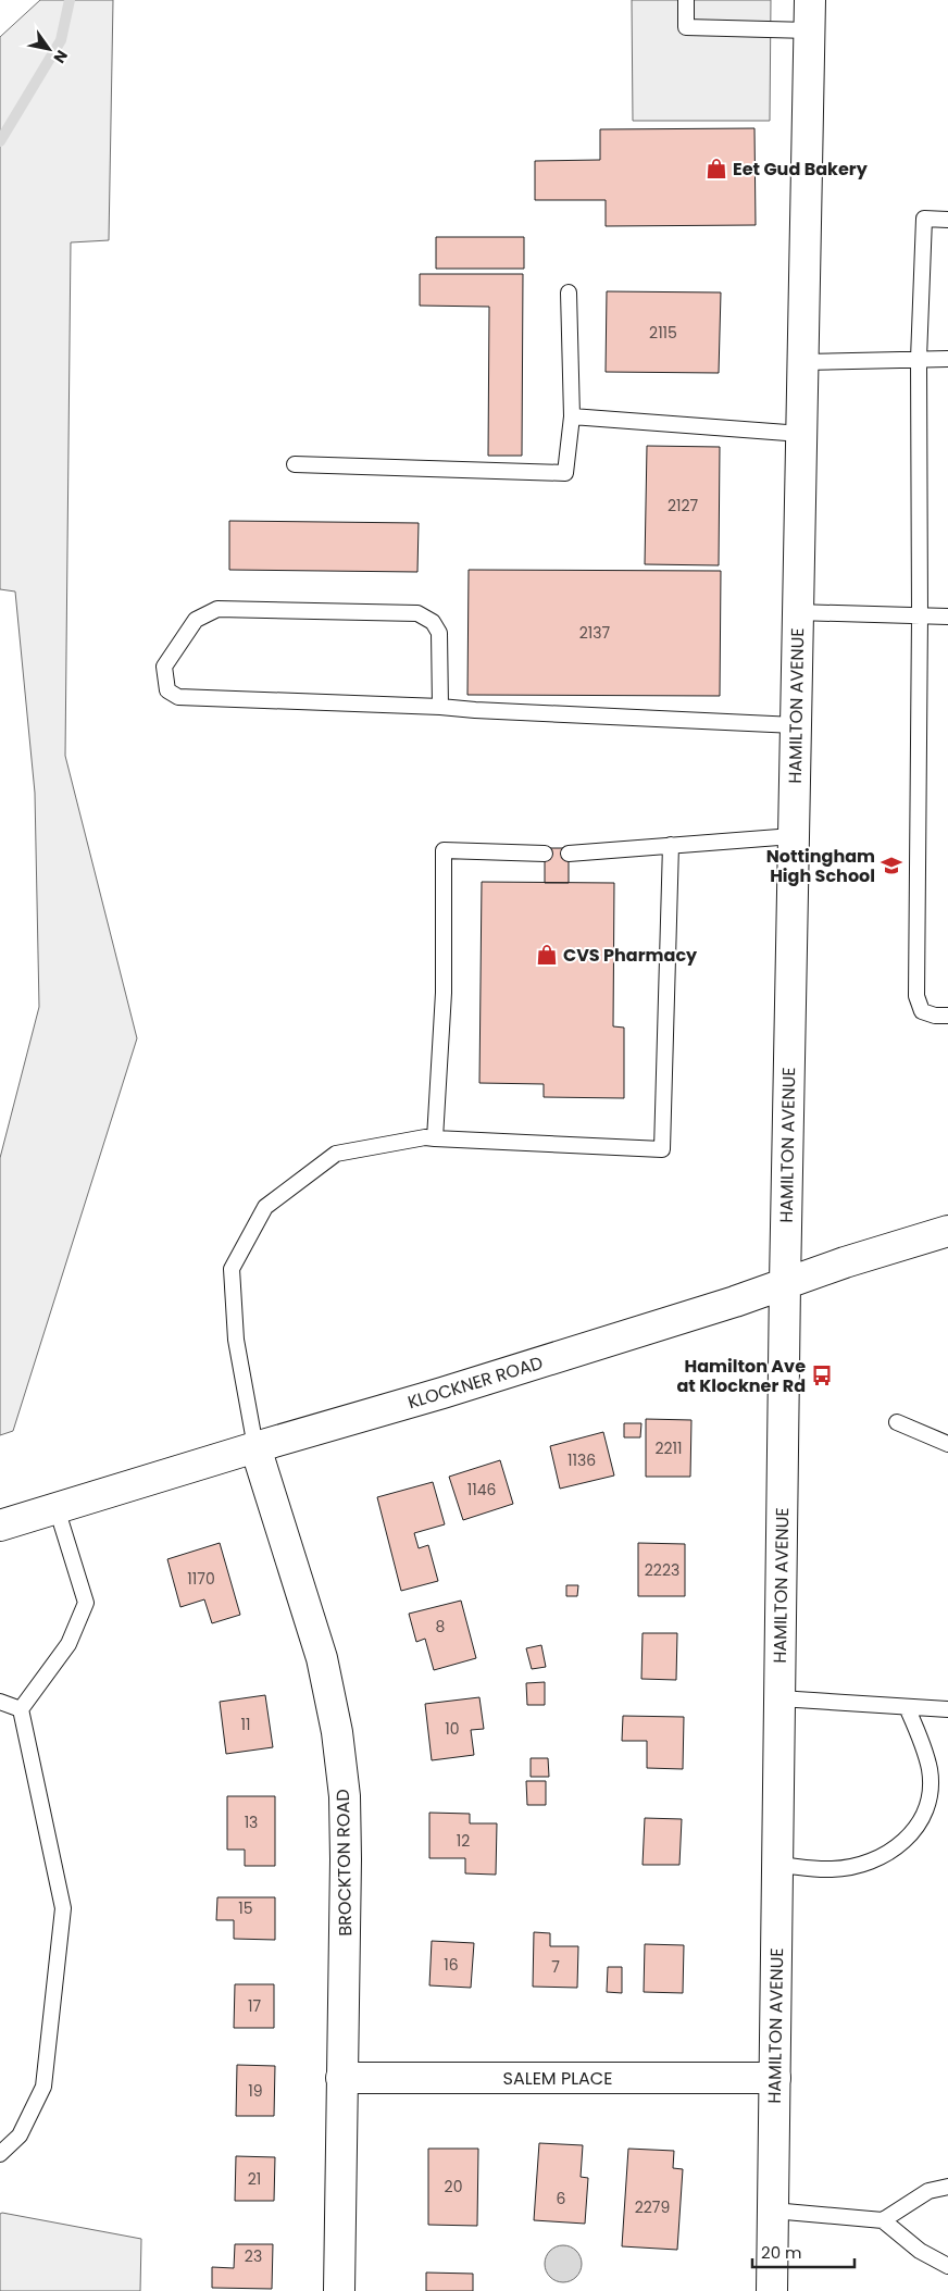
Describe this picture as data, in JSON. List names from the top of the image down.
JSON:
{
  "streets": {
    "main road": [
      "HAMILTON AVENUE",
      "KLOCKNER ROAD",
      "BROCKTON ROAD",
      "SALEM PLACE"
    ]
  },
  "crossings": [
    ["HAMILTON AVENUE", "KLOCKNER ROAD"],
    ["HAMILTON AVENUE", "SALEM PLACE"],
    ["KLOCKNER ROAD", "BROCKTON ROAD"],
    ["BROCKTON ROAD", "SALEM PLACE"]
  ],
  "places": {
    "shop": ["Eet Gud Bakery", "CVS Pharmacy"],
    "school or university": ["Nottingham High School"],
    "bus stop": ["Hamilton Ave at Klockner Rd"]
  },
  "house_numbers": [
    "2115",
    "2127",
    "2137",
    "2211",
    "1136",
    "1146",
    "2223",
    "1170",
    "8",
    "11",
    "10",
    "13",
    "12",
    "15",
    "16",
    "7",
    "17",
    "19",
    "21",
    "20",
    "6",
    "2279",
    "23"
  ],
  "scale_bar": "20 m",
  "north": "bottom right"
}
